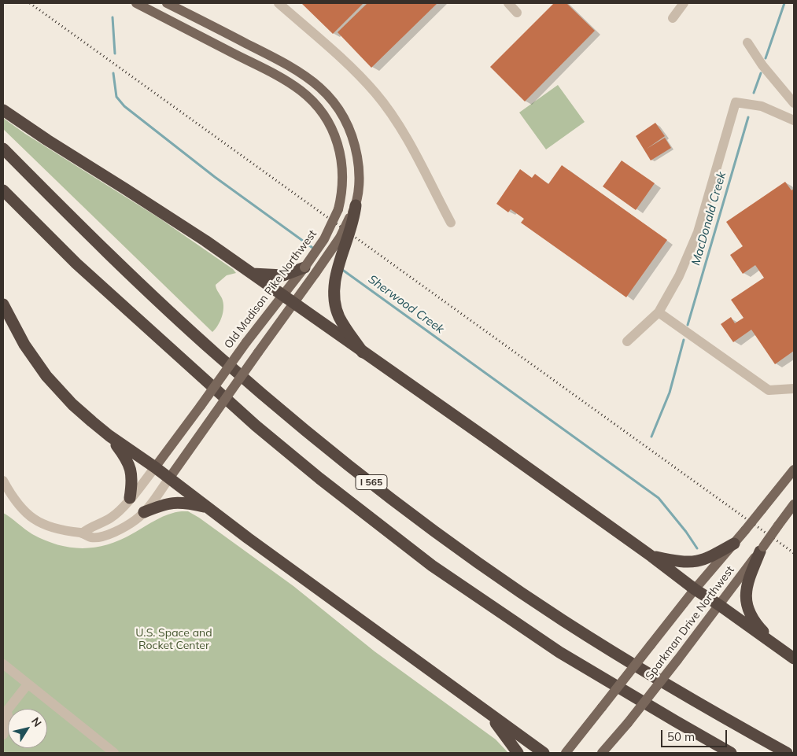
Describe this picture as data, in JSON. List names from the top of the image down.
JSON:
{
  "streets": {
    "highway": ["I 565"],
    "main road": ["Old Madison Pike Northwest", "Sparkman Drive Northwest"]
  },
  "water": ["MacDonald Creek", "Sherwood Creek"],
  "parks": ["U.S. Space and Rocket Center"],
  "scale_bar": "50 m",
  "north": "top right"
}
